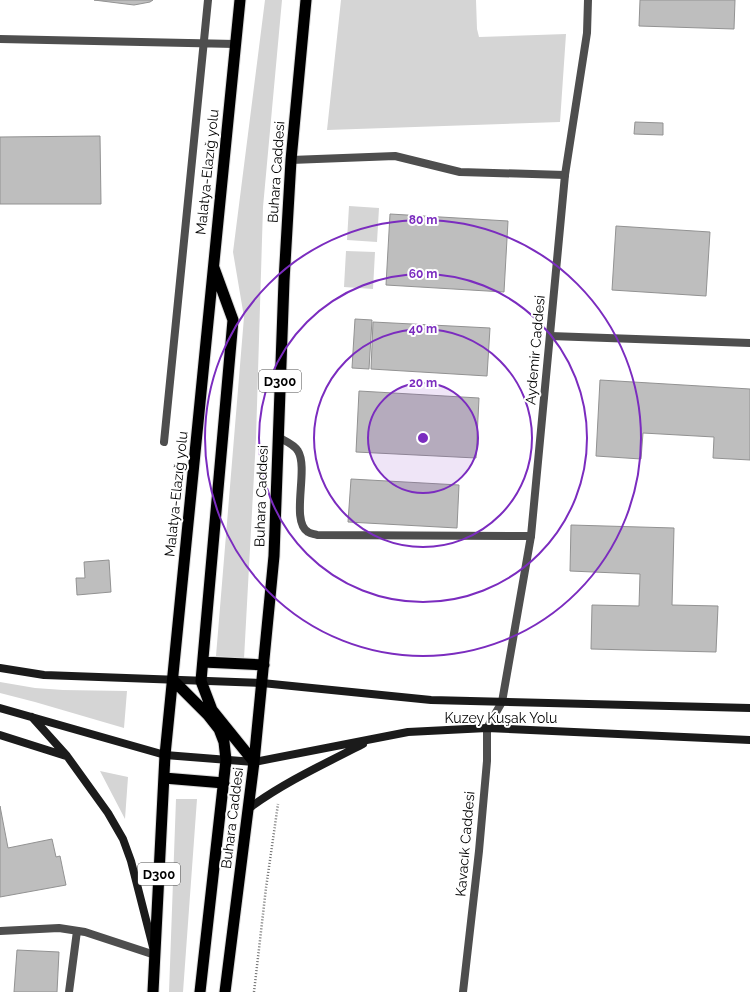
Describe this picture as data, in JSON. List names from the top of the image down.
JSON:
{
  "streets": {
    "highway": ["Malatya-Elazığ yolu", "Buhara Caddesi", "D300"],
    "main road": ["Kuzey Kuşak Yolu"],
    "street": ["Aydemir Caddesi", "Kavacık Caddesi"]
  },
  "crossings": [
    ["Malatya-Elazığ yolu", "Kuzey Kuşak Yolu"],
    ["Buhara Caddesi", "Kuzey Kuşak Yolu"],
    ["Aydemir Caddesi", "Kuzey Kuşak Yolu"],
    ["Aydemir Caddesi", "Kavacık Caddesi"],
    ["Kuzey Kuşak Yolu", "Kavacık Caddesi"]
  ],
  "rings": [
    "80 m",
    "60 m",
    "40 m",
    "20 m"
  ]
}
